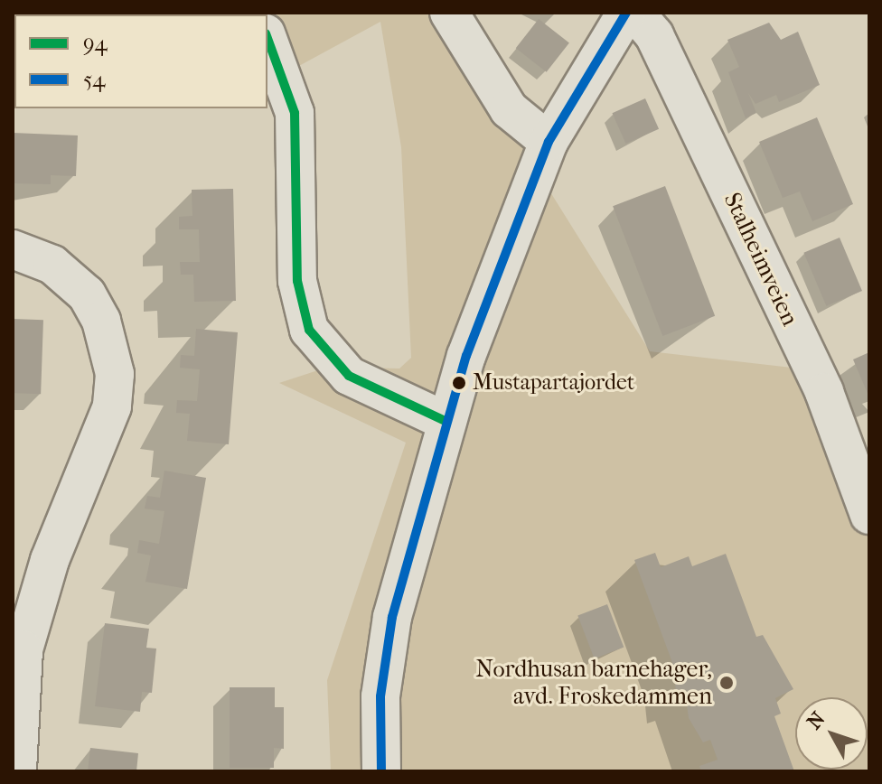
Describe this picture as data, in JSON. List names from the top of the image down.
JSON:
{
  "streets": {
    "street": ["Stalheimveien"]
  },
  "places": ["Mustapartajordet", "Nordhusan barnehager, avd. Froskedammen"],
  "lines": ["transit line 54", "transit line 94"],
  "legend": ["94", "54"],
  "north": "top left"
}
